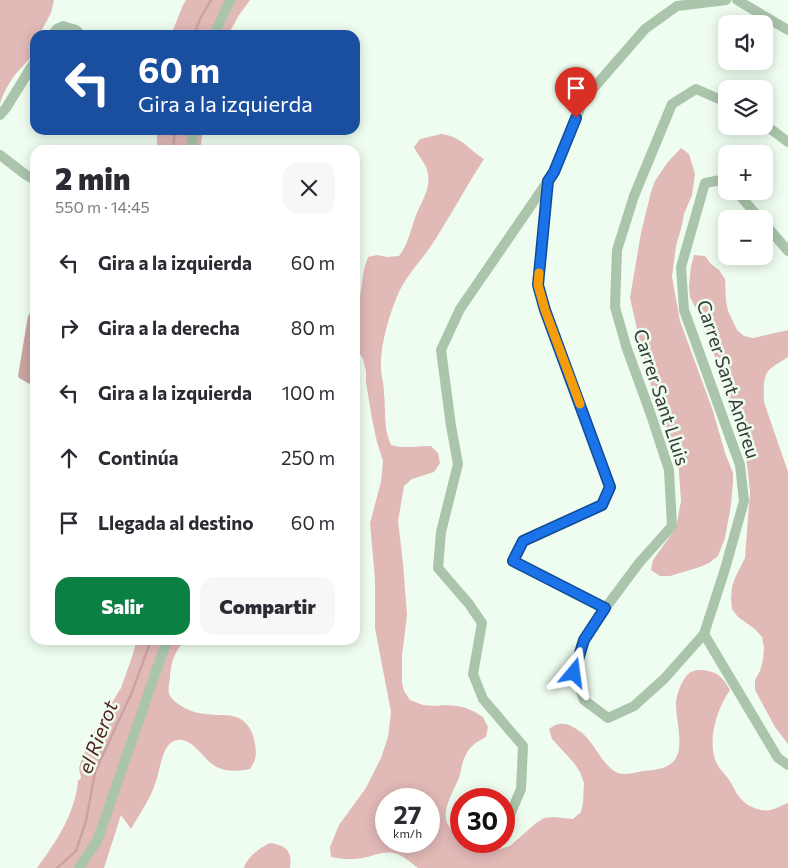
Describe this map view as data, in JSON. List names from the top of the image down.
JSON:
{
  "streets": {
    "street": ["Carrer Sant Andreu", "Carrer Sant Lluis"]
  },
  "crossings": [
    ["Carrer Sant Andreu", "Carrer Sant Lluis"]
  ],
  "water": ["el Rierot"],
  "page": {
    "map_buttons": ["+", "−"],
    "turn": ["60 m", "Gira a la izquierda"],
    "heading": ["2 min", "550 m · 14:45"],
    "list": [
      {
        "name": "Gira a la izquierda",
        "value": "60 m"
      },
      {
        "name": "Gira a la derecha",
        "value": "80 m"
      },
      {
        "name": "Gira a la izquierda",
        "value": "100 m"
      },
      {
        "name": "Continúa",
        "value": "250 m"
      },
      {
        "name": "Llegada al destino",
        "value": "60 m"
      }
    ],
    "buttons": ["Salir", "Compartir"],
    "speed": "27 km/h",
    "limit": "30"
  }
}
